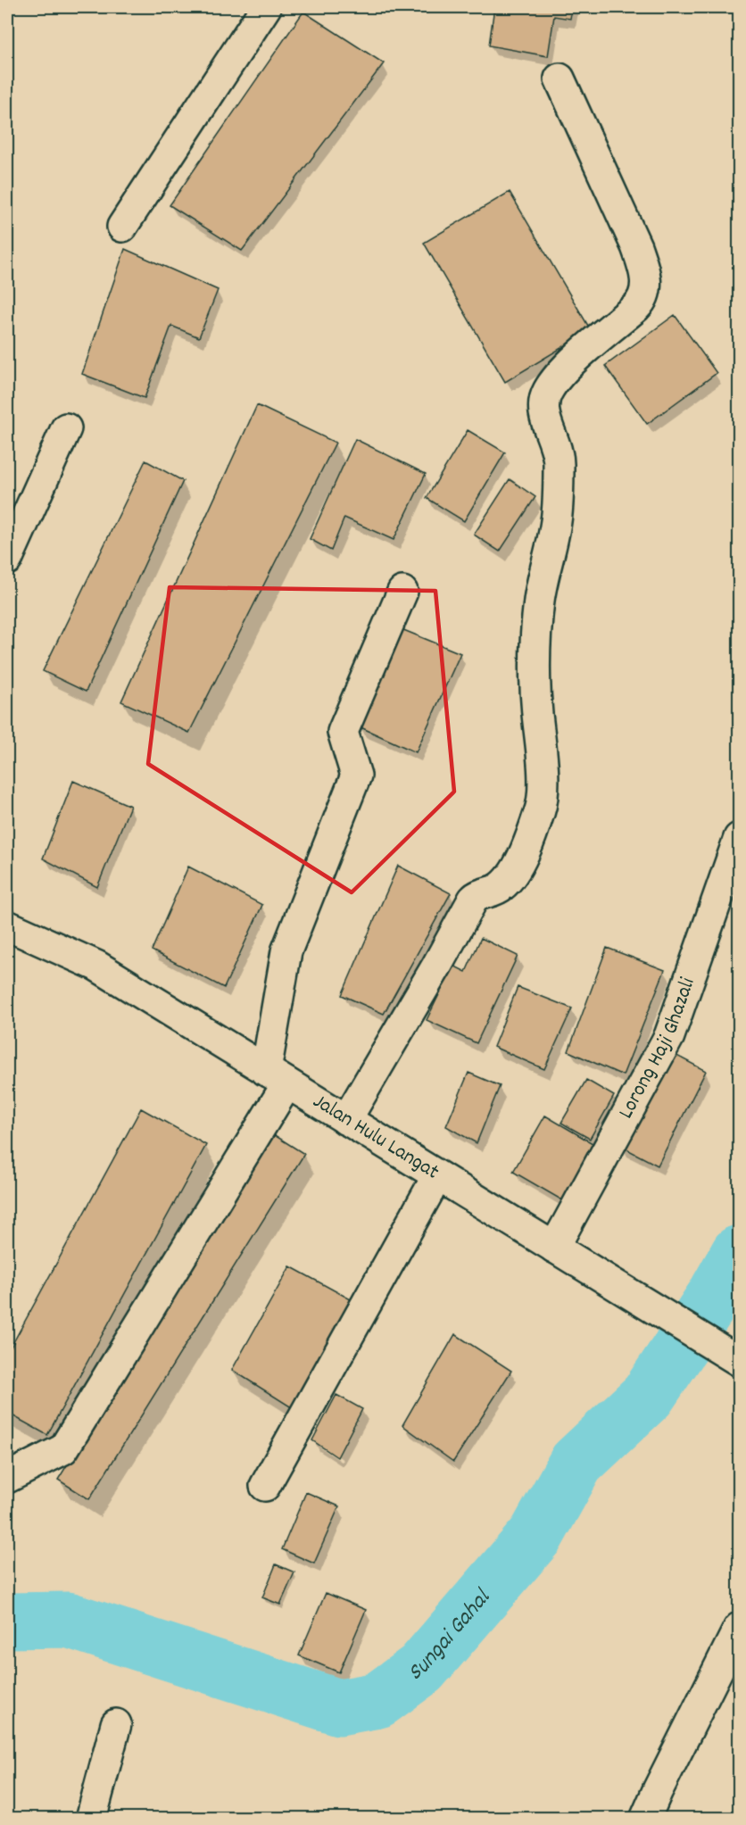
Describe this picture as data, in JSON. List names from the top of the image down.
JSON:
{
  "streets": {
    "street": ["Lorong Haji Ghazali", "Jalan Hulu Langat"]
  },
  "crossings": [
    ["Lorong Haji Ghazali", "Jalan Hulu Langat"]
  ],
  "water": ["Sungai Gahal"]
}
